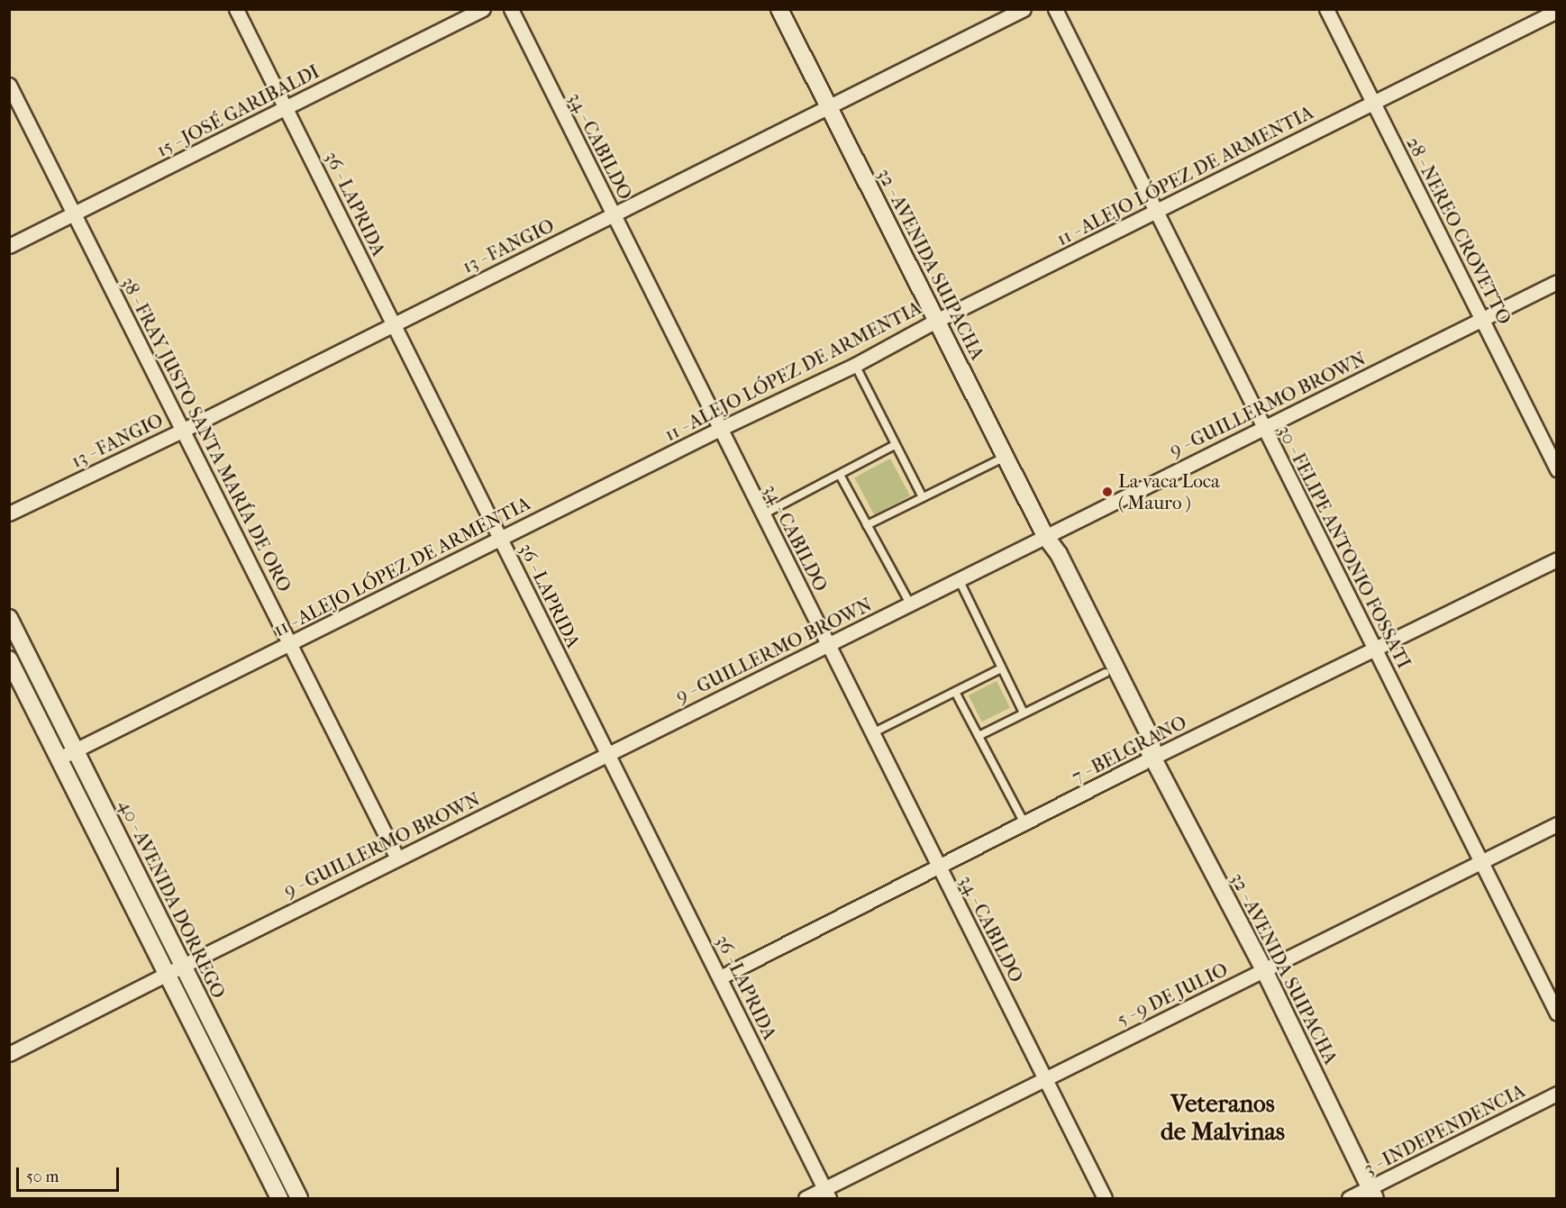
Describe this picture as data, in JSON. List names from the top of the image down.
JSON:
{
  "streets": {
    "street": [
      "15 - JOSÉ GARIBALDI",
      "34 - CABILDO",
      "11 - ALEJO LÓPEZ DE ARMENTIA",
      "36 - LAPRIDA",
      "28 - NEREO CROVETTO",
      "13 - FANGIO",
      "32 - AVENIDA SUIPACHA",
      "9 - GUILLERMO BROWN",
      "38 - FRAY JUSTO SANTA MARÍA DE ORO",
      "30 - FELIPE ANTONIO FOSSATI",
      "7 - BELGRANO",
      "40 - AVENIDA DORREGO",
      "5 - 9 DE JULIO",
      "3 - INDEPENDENCIA"
    ]
  },
  "crossings": [
    ["15 - JOSÉ GARIBALDI", "36 - LAPRIDA"],
    ["15 - JOSÉ GARIBALDI", "38 - FRAY JUSTO SANTA MARÍA DE ORO"],
    ["34 - CABILDO", "11 - ALEJO LÓPEZ DE ARMENTIA"],
    ["34 - CABILDO", "13 - FANGIO"],
    ["34 - CABILDO", "9 - GUILLERMO BROWN"],
    ["34 - CABILDO", "7 - BELGRANO"],
    ["34 - CABILDO", "5 - 9 DE JULIO"],
    ["11 - ALEJO LÓPEZ DE ARMENTIA", "36 - LAPRIDA"],
    ["11 - ALEJO LÓPEZ DE ARMENTIA", "28 - NEREO CROVETTO"],
    ["11 - ALEJO LÓPEZ DE ARMENTIA", "32 - AVENIDA SUIPACHA"],
    ["11 - ALEJO LÓPEZ DE ARMENTIA", "38 - FRAY JUSTO SANTA MARÍA DE ORO"],
    ["11 - ALEJO LÓPEZ DE ARMENTIA", "30 - FELIPE ANTONIO FOSSATI"],
    ["11 - ALEJO LÓPEZ DE ARMENTIA", "40 - AVENIDA DORREGO"],
    ["36 - LAPRIDA", "13 - FANGIO"],
    ["36 - LAPRIDA", "9 - GUILLERMO BROWN"],
    ["36 - LAPRIDA", "7 - BELGRANO"],
    ["36 - LAPRIDA", "5 - 9 DE JULIO"],
    ["28 - NEREO CROVETTO", "9 - GUILLERMO BROWN"],
    ["13 - FANGIO", "32 - AVENIDA SUIPACHA"],
    ["13 - FANGIO", "38 - FRAY JUSTO SANTA MARÍA DE ORO"],
    ["32 - AVENIDA SUIPACHA", "9 - GUILLERMO BROWN"],
    ["32 - AVENIDA SUIPACHA", "7 - BELGRANO"],
    ["32 - AVENIDA SUIPACHA", "5 - 9 DE JULIO"],
    ["32 - AVENIDA SUIPACHA", "3 - INDEPENDENCIA"],
    ["9 - GUILLERMO BROWN", "38 - FRAY JUSTO SANTA MARÍA DE ORO"],
    ["9 - GUILLERMO BROWN", "30 - FELIPE ANTONIO FOSSATI"],
    ["9 - GUILLERMO BROWN", "40 - AVENIDA DORREGO"],
    ["30 - FELIPE ANTONIO FOSSATI", "7 - BELGRANO"],
    ["30 - FELIPE ANTONIO FOSSATI", "5 - 9 DE JULIO"]
  ],
  "districts": ["Veteranos de Malvinas"],
  "places": ["La vaca Loca ( Mauro )"],
  "scale_bar": "50 m"
}
